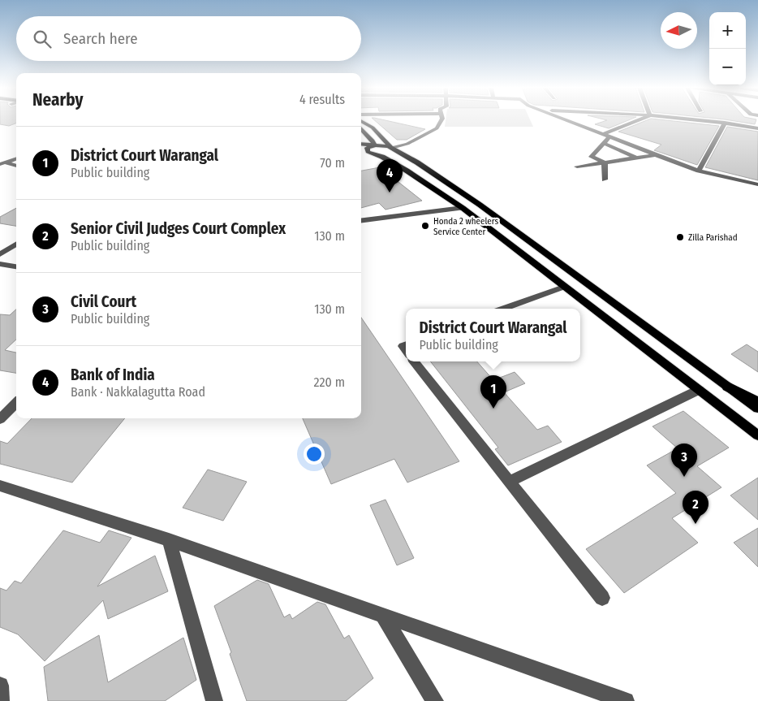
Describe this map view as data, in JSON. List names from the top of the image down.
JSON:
{
  "places": ["Honda 2 wheelers Service Center", "Zilla Parishad"],
  "north": "left",
  "page": {
    "map_buttons": ["+", "−"],
    "search": "Search here",
    "heading": ["Nearby", "4 results"],
    "list": [
      {
        "mark": "1",
        "name": "District Court Warangal",
        "note": "Public building",
        "value": "70 m"
      },
      {
        "mark": "2",
        "name": "Senior Civil Judges Court Complex",
        "note": "Public building",
        "value": "130 m"
      },
      {
        "mark": "3",
        "name": "Civil Court",
        "note": "Public building",
        "value": "130 m"
      },
      {
        "mark": "4",
        "name": "Bank of India",
        "note": "Bank · Nakkalagutta Road",
        "value": "220 m"
      }
    ],
    "pins": [
      "4",
      "1",
      "3",
      "2"
    ],
    "popup": ["District Court Warangal", "Public building"]
  }
}
